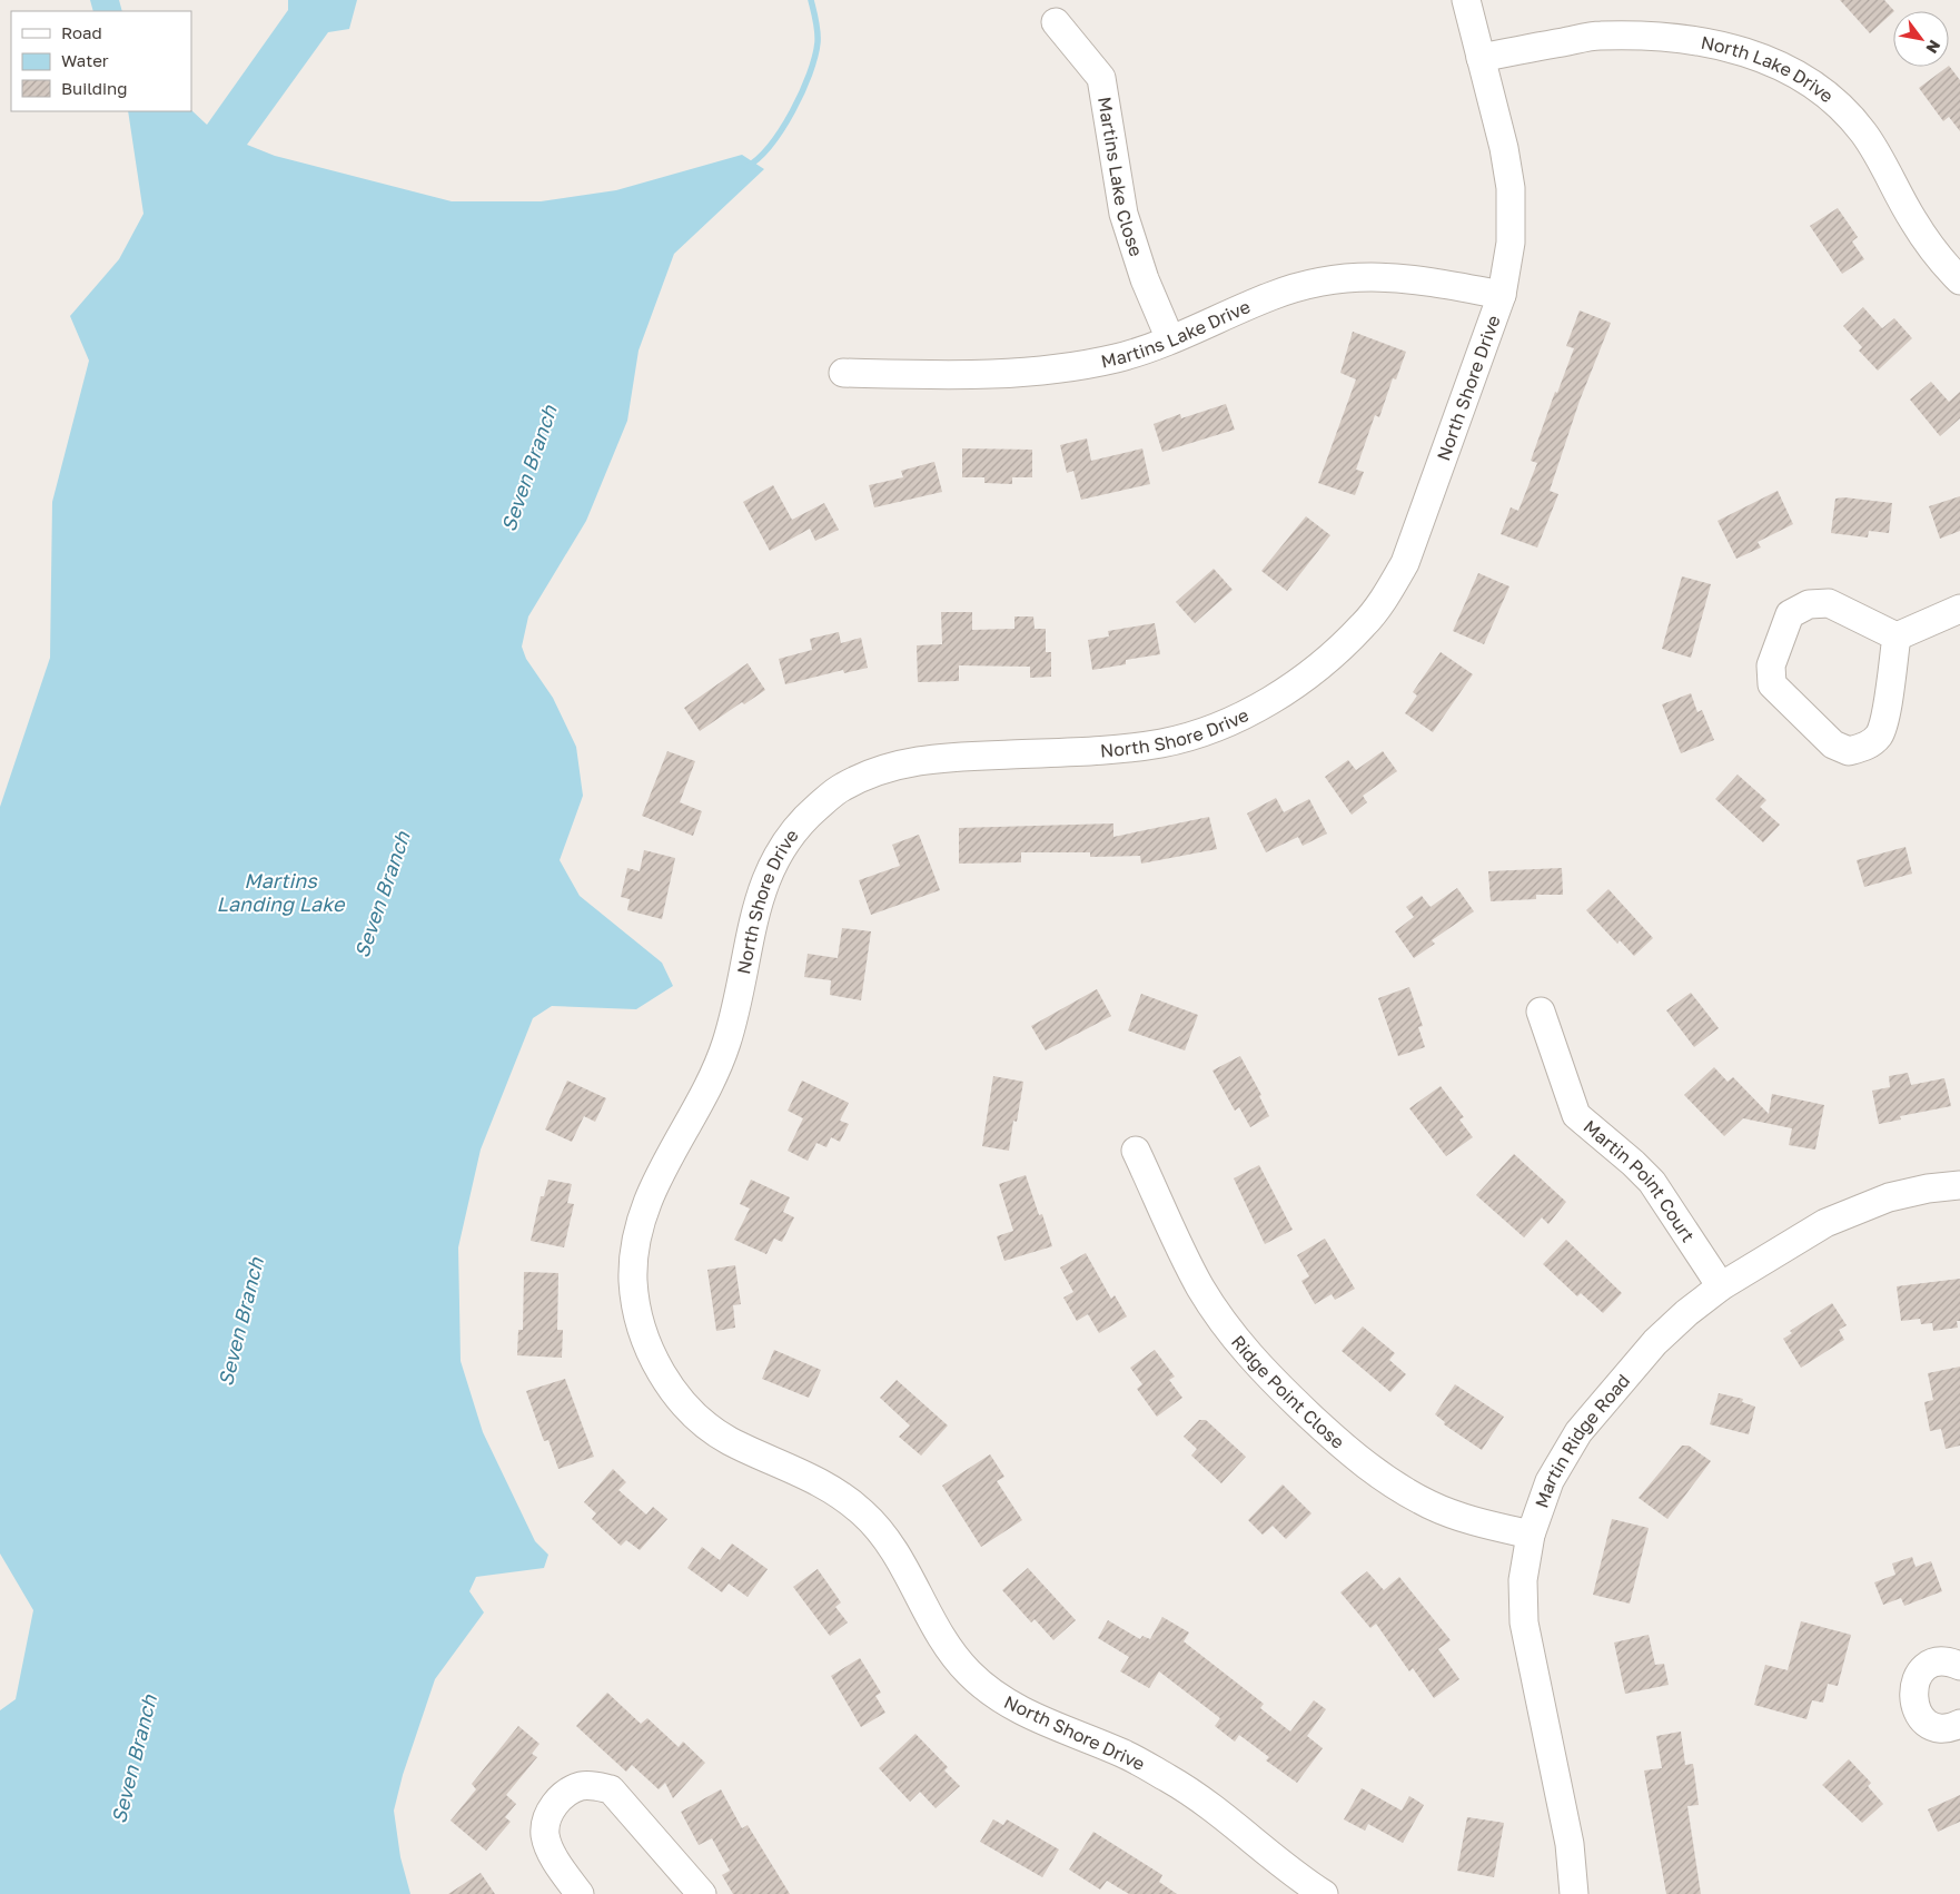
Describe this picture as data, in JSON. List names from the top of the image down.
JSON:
{
  "streets": {
    "street": [
      "North Lake Drive",
      "Martins Lake Close",
      "Martins Lake Drive",
      "North Shore Drive",
      "Martin Point Court",
      "Ridge Point Close",
      "Martin Ridge Road"
    ]
  },
  "crossings": [
    ["North Lake Drive", "North Shore Drive"],
    ["Martins Lake Close", "Martins Lake Drive"],
    ["Martins Lake Drive", "North Shore Drive"],
    ["Martin Point Court", "Martin Ridge Road"],
    ["Ridge Point Close", "Martin Ridge Road"]
  ],
  "water": ["Seven Branch", "Martins Landing Lake"],
  "legend": ["Road", "Water", "Building"],
  "north": "bottom right"
}
